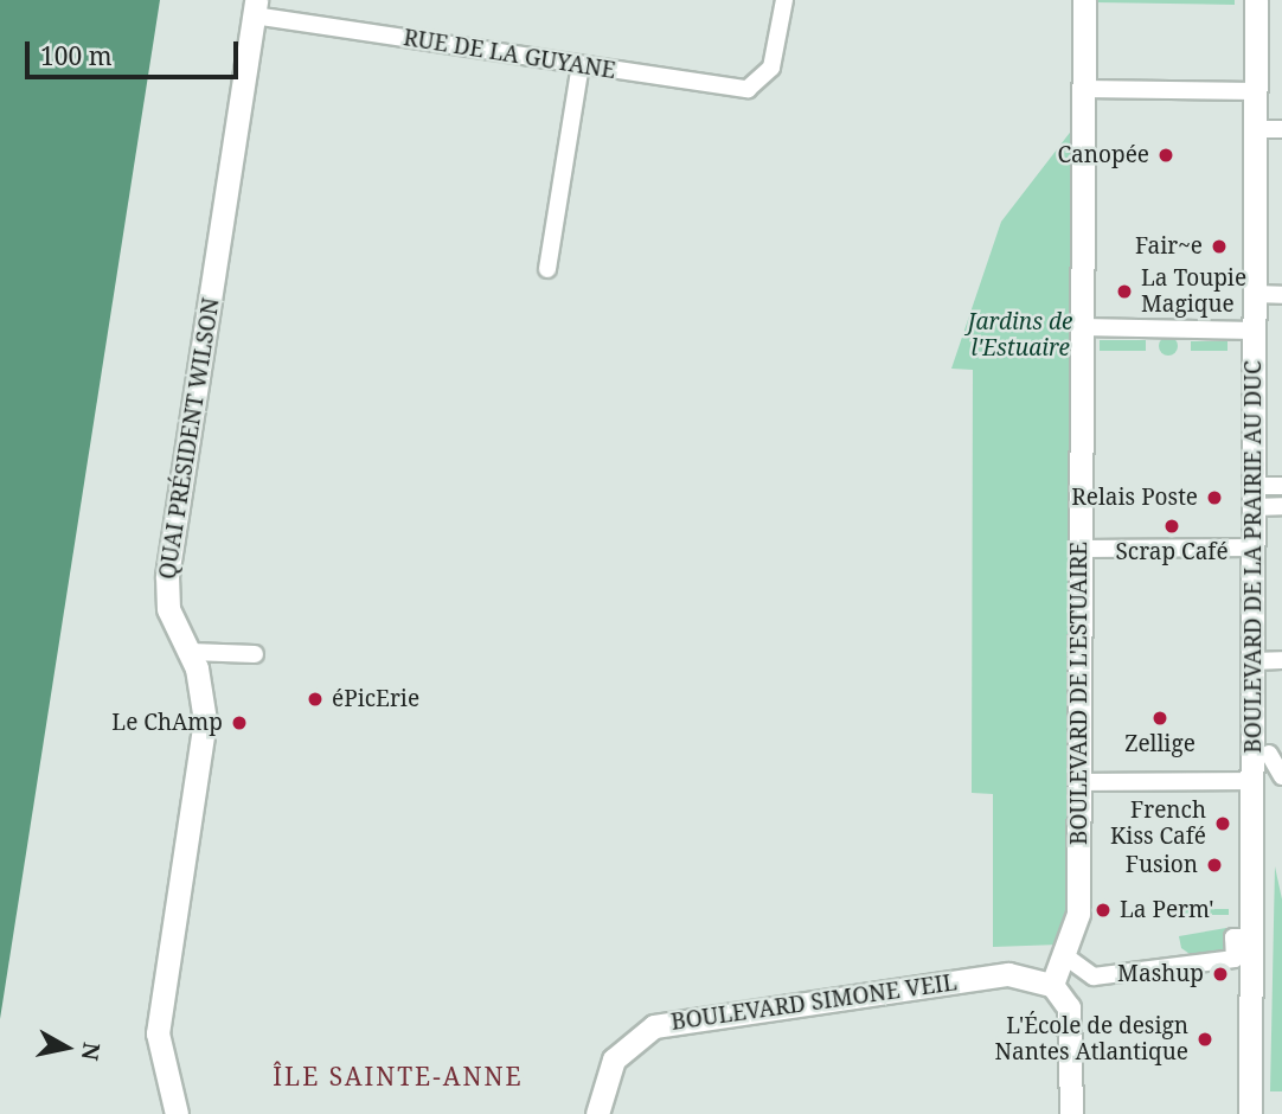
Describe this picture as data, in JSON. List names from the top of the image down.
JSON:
{
  "streets": {
    "main road": [
      "QUAI PRÉSIDENT WILSON",
      "BOULEVARD DE LA PRAIRIE AU DUC",
      "BOULEVARD DE L'ESTUAIRE",
      "BOULEVARD SIMONE VEIL"
    ],
    "street": ["RUE DE LA GUYANE"]
  },
  "crossings": [
    ["RUE DE LA GUYANE", "QUAI PRÉSIDENT WILSON"],
    ["BOULEVARD DE L'ESTUAIRE", "BOULEVARD SIMONE VEIL"]
  ],
  "districts": ["ÎLE SAINTE-ANNE"],
  "parks": ["Jardins de l'Estuaire"],
  "places": [
    "Canopée",
    "Fair~e",
    "La Toupie Magique",
    "Relais Poste",
    "Scrap Café",
    "éPicErie",
    "Zellige",
    "Le ChAmp",
    "French Kiss Café",
    "Fusion",
    "La Perm'",
    "Mashup",
    "L'École de design Nantes Atlantique"
  ],
  "scale_bar": "100 m",
  "north": "right"
}
